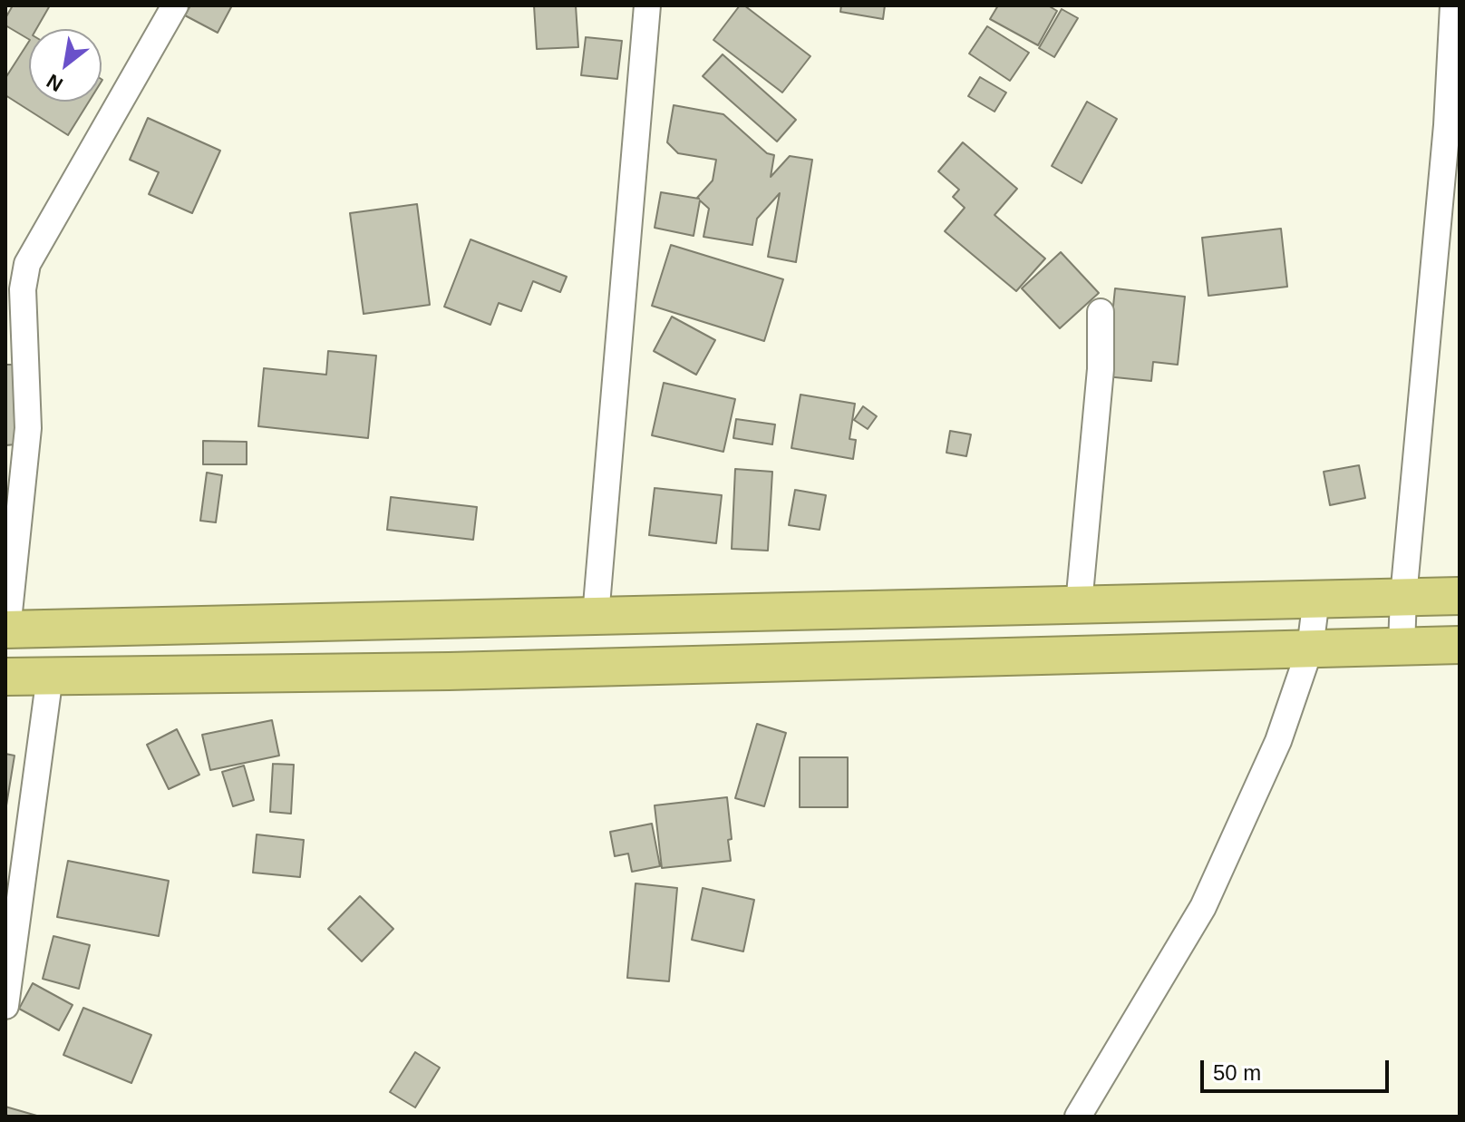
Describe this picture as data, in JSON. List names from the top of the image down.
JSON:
{
  "scale_bar": "50 m",
  "north": "bottom left"
}
